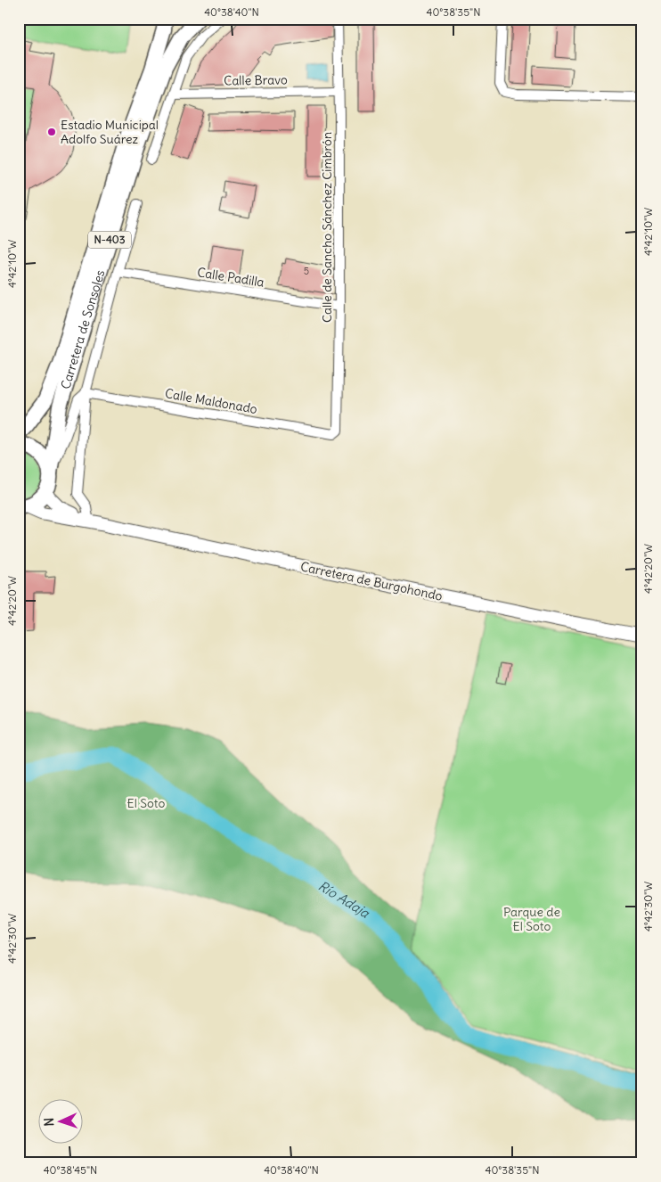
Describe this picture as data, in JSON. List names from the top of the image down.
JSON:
{
  "streets": {
    "highway": ["N-403", "Carretera de Sonsoles"],
    "main road": ["Carretera de Burgohondo"],
    "street": [
      "Calle Bravo",
      "Calle de Sancho Sánchez Cimbrón",
      "Calle Padilla",
      "Calle Maldonado"
    ]
  },
  "crossings": [
    ["Calle Bravo", "Calle de Sancho Sánchez Cimbrón"],
    ["Calle de Sancho Sánchez Cimbrón", "Calle Padilla"],
    ["Calle de Sancho Sánchez Cimbrón", "Calle Maldonado"],
    ["N-403", "Carretera de Sonsoles"],
    ["N-403", "Carretera de Burgohondo"]
  ],
  "water": ["Río Adaja"],
  "parks": ["El Soto", "Parque de El Soto"],
  "places": ["Estadio Municipal Adolfo Suárez"],
  "house_numbers": ["5"],
  "north": "left",
  "coordinates": [
    "40°38'40\"N",
    "40°38'35\"N",
    "4°42'10\"W",
    "4°42'20\"W",
    "4°42'30\"W",
    "40°38'45\"N"
  ]
}
